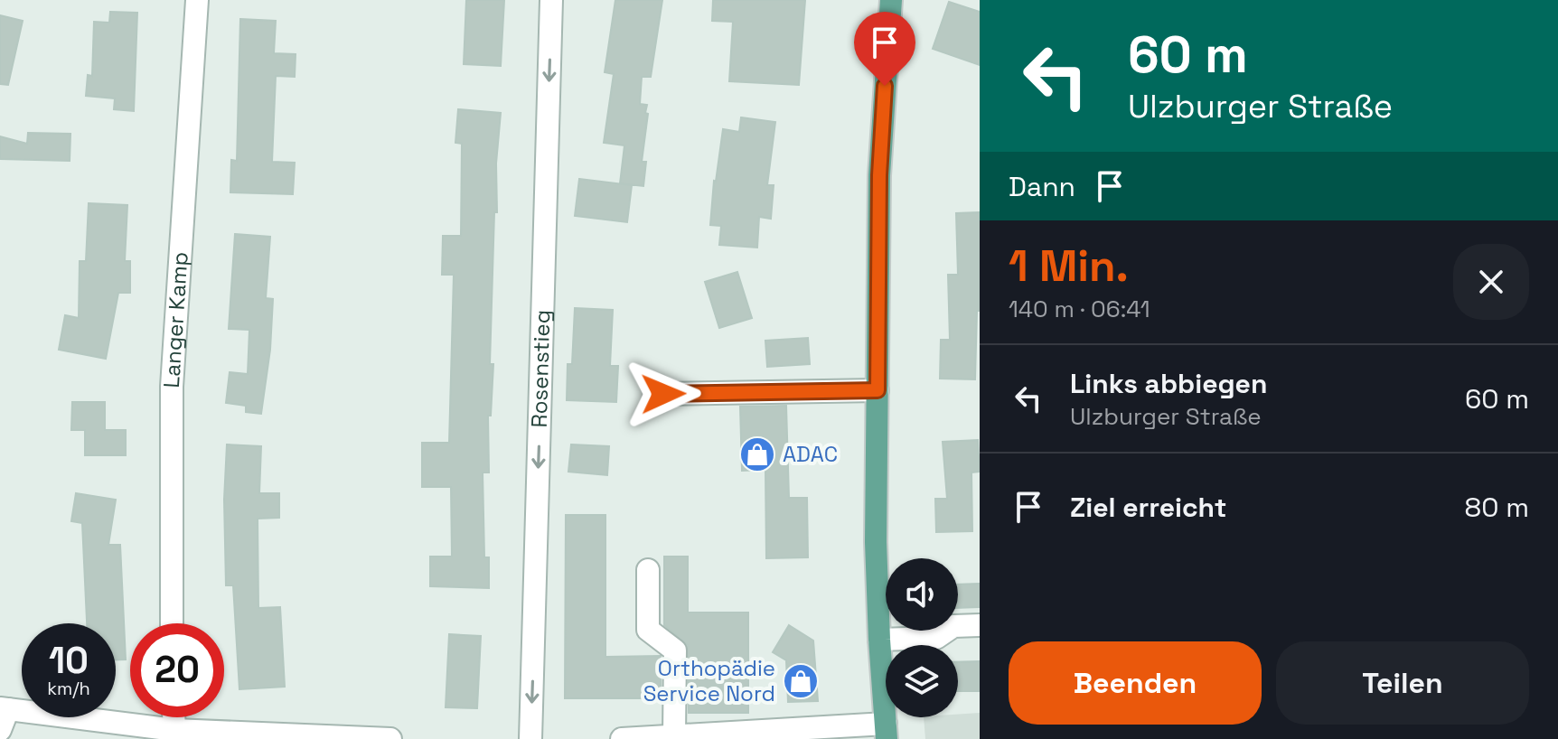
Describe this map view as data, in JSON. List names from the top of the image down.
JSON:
{
  "streets": {
    "street": ["Langer Kamp", "Rosenstieg"]
  },
  "one_way": ["Rosenstieg"],
  "places": {
    "shop": ["ADAC", "Orthopädie Service Nord"]
  },
  "page": {
    "turn": ["60 m", "Ulzburger Straße"],
    "then": "Dann",
    "heading": ["1 Min.", "140 m · 06:41"],
    "list": [
      {
        "name": "Links abbiegen",
        "note": "Ulzburger Straße",
        "value": "60 m"
      },
      {
        "name": "Ziel erreicht",
        "value": "80 m"
      }
    ],
    "speed": "10 km/h",
    "limit": "20",
    "buttons": ["Beenden", "Teilen"]
  }
}
